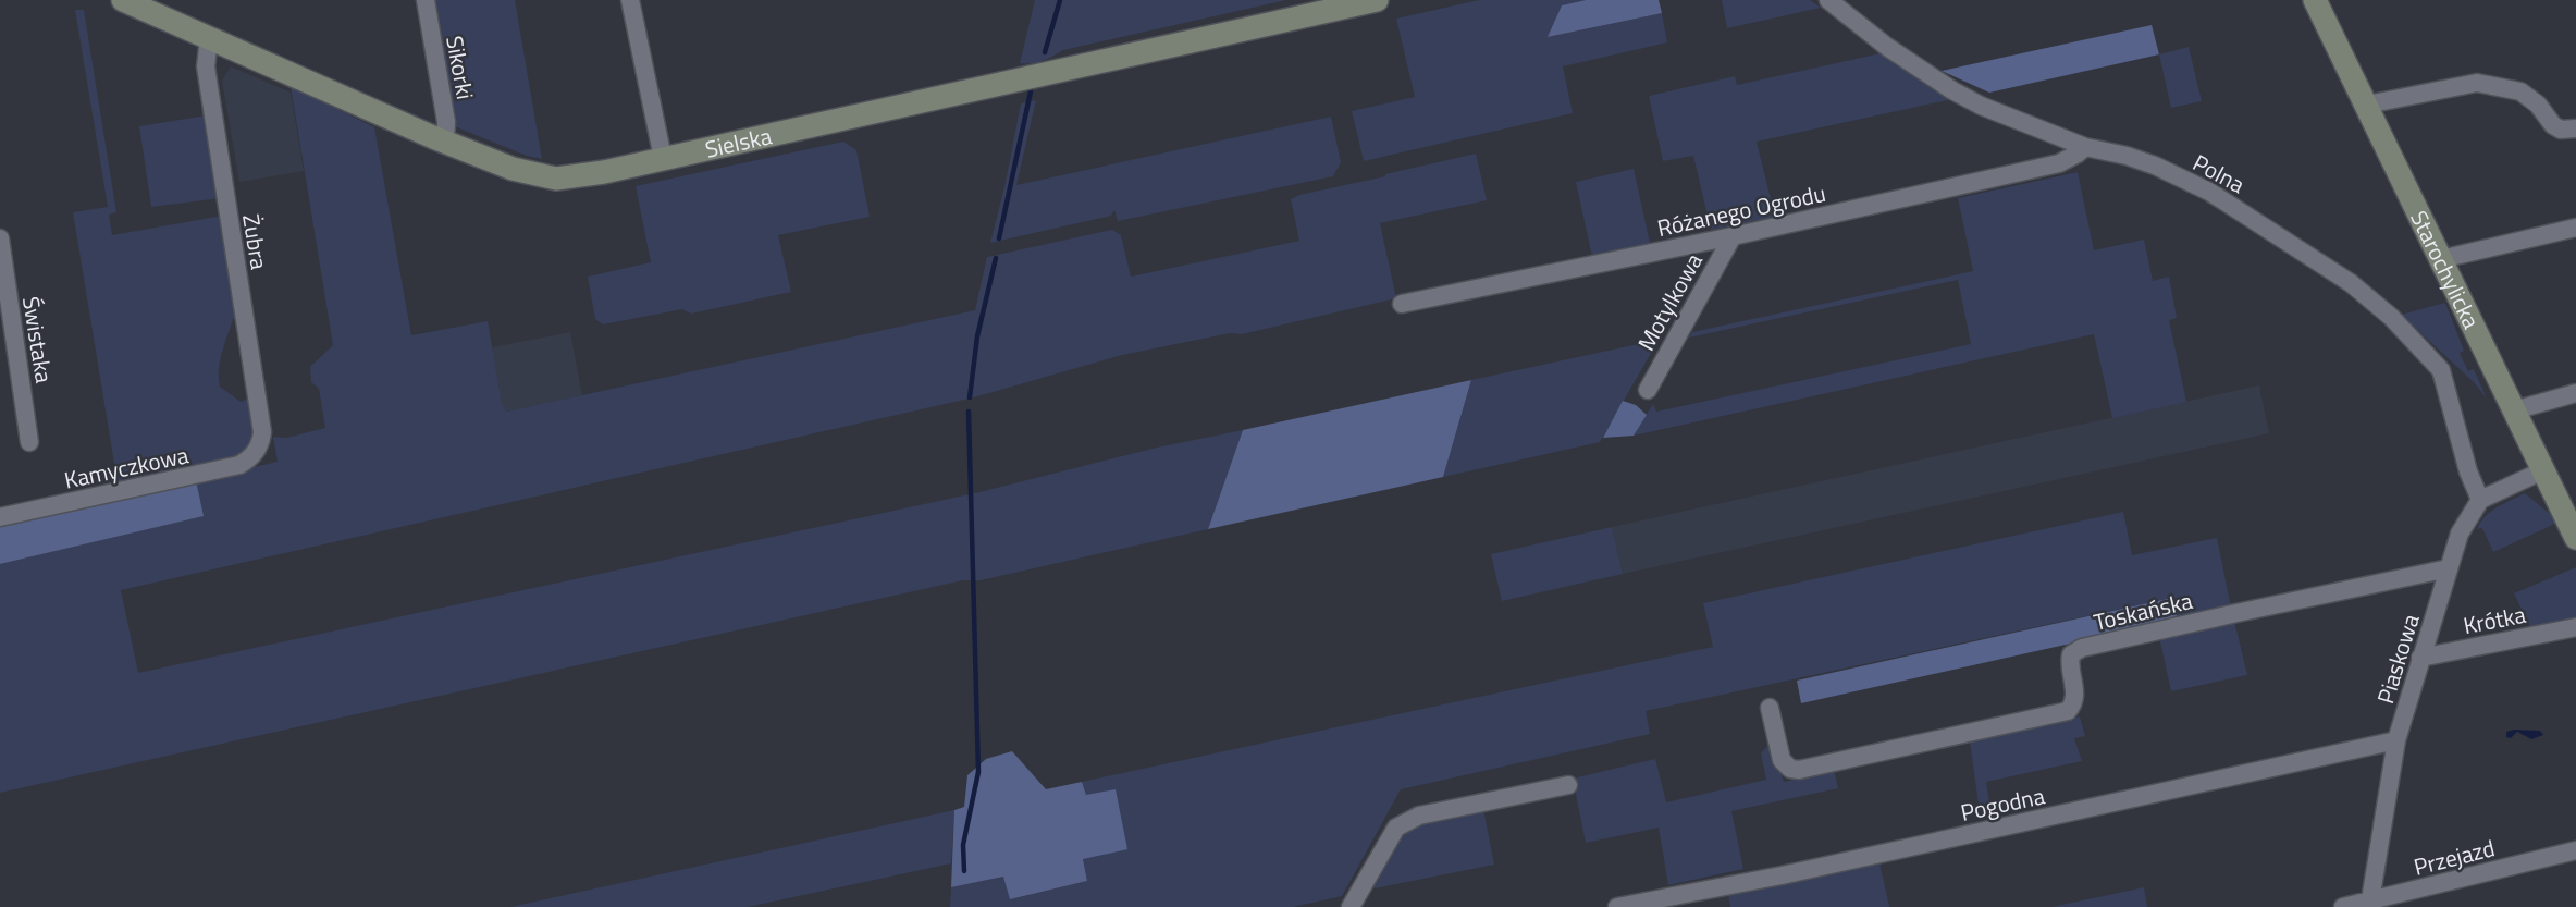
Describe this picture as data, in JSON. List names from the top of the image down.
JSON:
{
  "streets": {
    "street": [
      "Sikorki",
      "Sielska",
      "Polna",
      "Różanego Ogrodu",
      "Żubra",
      "Starochylicka",
      "Motylkowa",
      "Świstaka",
      "Kamyczkowa",
      "Toskańska",
      "Krótka",
      "Piaskowa",
      "Pogodna",
      "Przejazd"
    ]
  },
  "crossings": [
    ["Sikorki", "Sielska"],
    ["Sielska", "Żubra"],
    ["Polna", "Różanego Ogrodu"],
    ["Polna", "Piaskowa"],
    ["Różanego Ogrodu", "Motylkowa"],
    ["Żubra", "Kamyczkowa"],
    ["Toskańska", "Piaskowa"],
    ["Krótka", "Piaskowa"],
    ["Piaskowa", "Pogodna"],
    ["Piaskowa", "Przejazd"]
  ]
}
